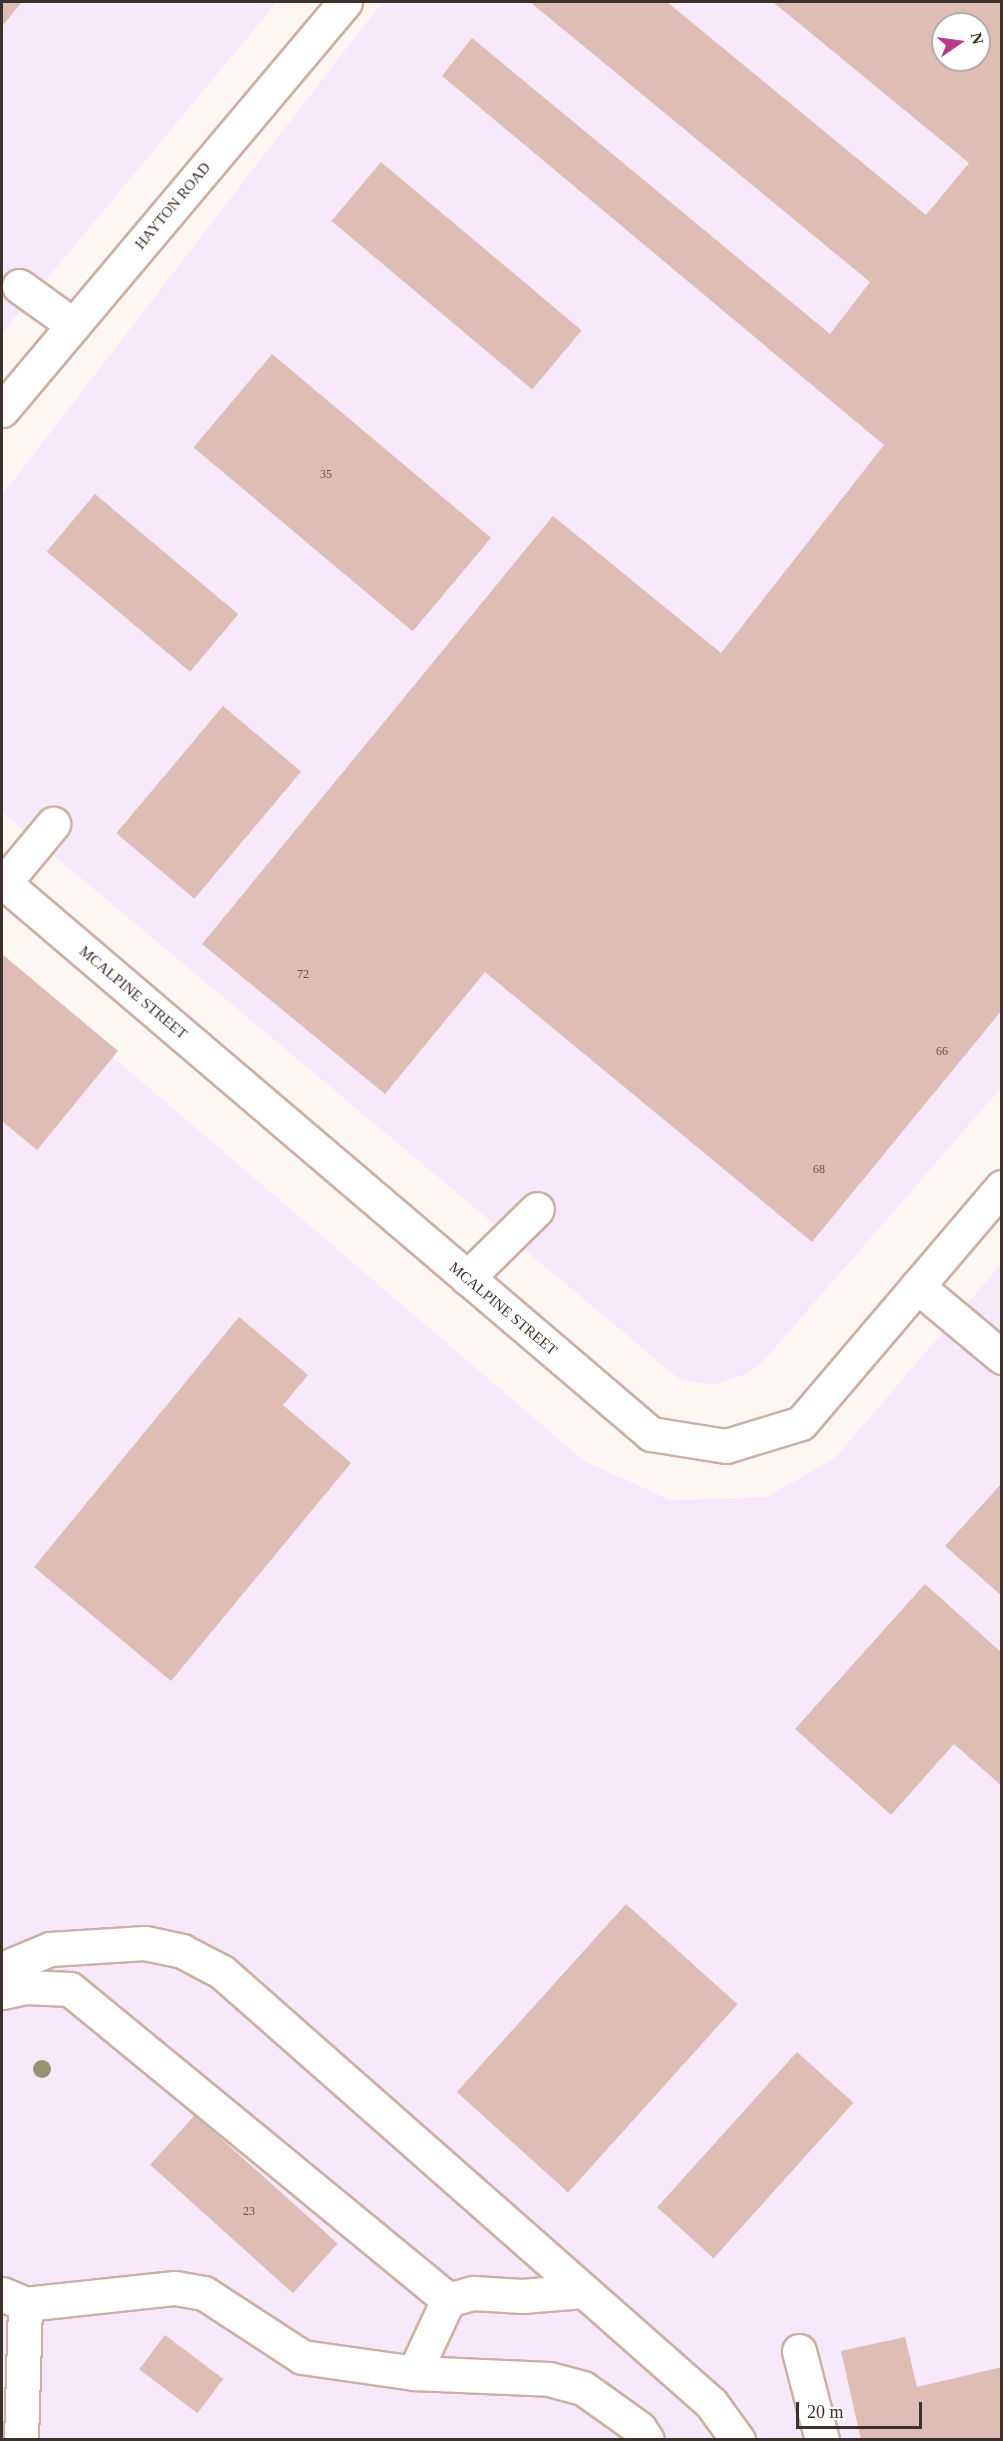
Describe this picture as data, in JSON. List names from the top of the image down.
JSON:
{
  "streets": {
    "street": ["HAYTON ROAD", "MCALPINE STREET"]
  },
  "house_numbers": [
    "35",
    "72",
    "66",
    "68",
    "23"
  ],
  "scale_bar": "20 m",
  "north": "right"
}
